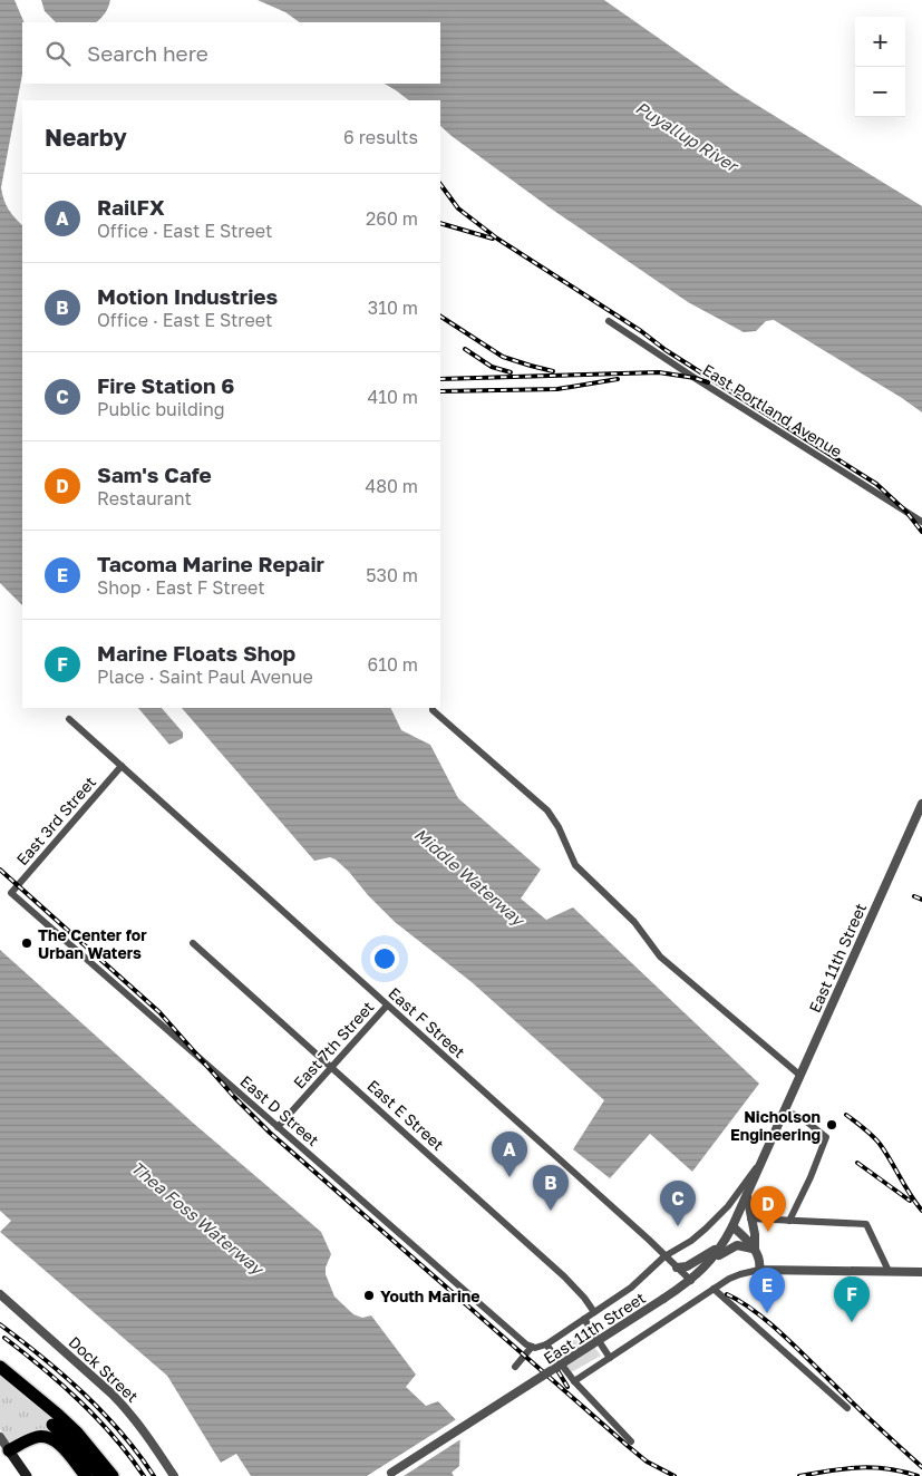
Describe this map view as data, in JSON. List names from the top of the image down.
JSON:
{
  "streets": {
    "street": [
      "East Portland Avenue",
      "East 3rd Street",
      "East 11th Street",
      "East F Street",
      "East 7th Street",
      "East D Street",
      "East E Street",
      "Dock Street"
    ]
  },
  "crossings": [
    ["East 3rd Street", "East F Street"],
    ["East 3rd Street", "East D Street"],
    ["East 11th Street", "East F Street"],
    ["East 11th Street", "East D Street"],
    ["East 11th Street", "East E Street"],
    ["East F Street", "East 7th Street"],
    ["East 7th Street", "East D Street"],
    ["East 7th Street", "East E Street"]
  ],
  "water": ["Puyallup River", "Middle Waterway", "Thea Foss Waterway"],
  "places": ["The Center for Urban Waters", "Nicholson Engineering", "Youth Marine"],
  "page": {
    "map_buttons": ["+", "−"],
    "search": "Search here",
    "heading": ["Nearby", "6 results"],
    "list": [
      {
        "mark": "A",
        "name": "RailFX",
        "note": "Office · East E Street",
        "value": "260 m"
      },
      {
        "mark": "B",
        "name": "Motion Industries",
        "note": "Office · East E Street",
        "value": "310 m"
      },
      {
        "mark": "C",
        "name": "Fire Station 6",
        "note": "Public building",
        "value": "410 m"
      },
      {
        "mark": "D",
        "name": "Sam's Cafe",
        "note": "Restaurant",
        "value": "480 m"
      },
      {
        "mark": "E",
        "name": "Tacoma Marine Repair",
        "note": "Shop · East F Street",
        "value": "530 m"
      },
      {
        "mark": "F",
        "name": "Marine Floats Shop",
        "note": "Place · Saint Paul Avenue",
        "value": "610 m"
      }
    ],
    "pins": [
      "A",
      "B",
      "C",
      "D",
      "E",
      "F"
    ]
  }
}
